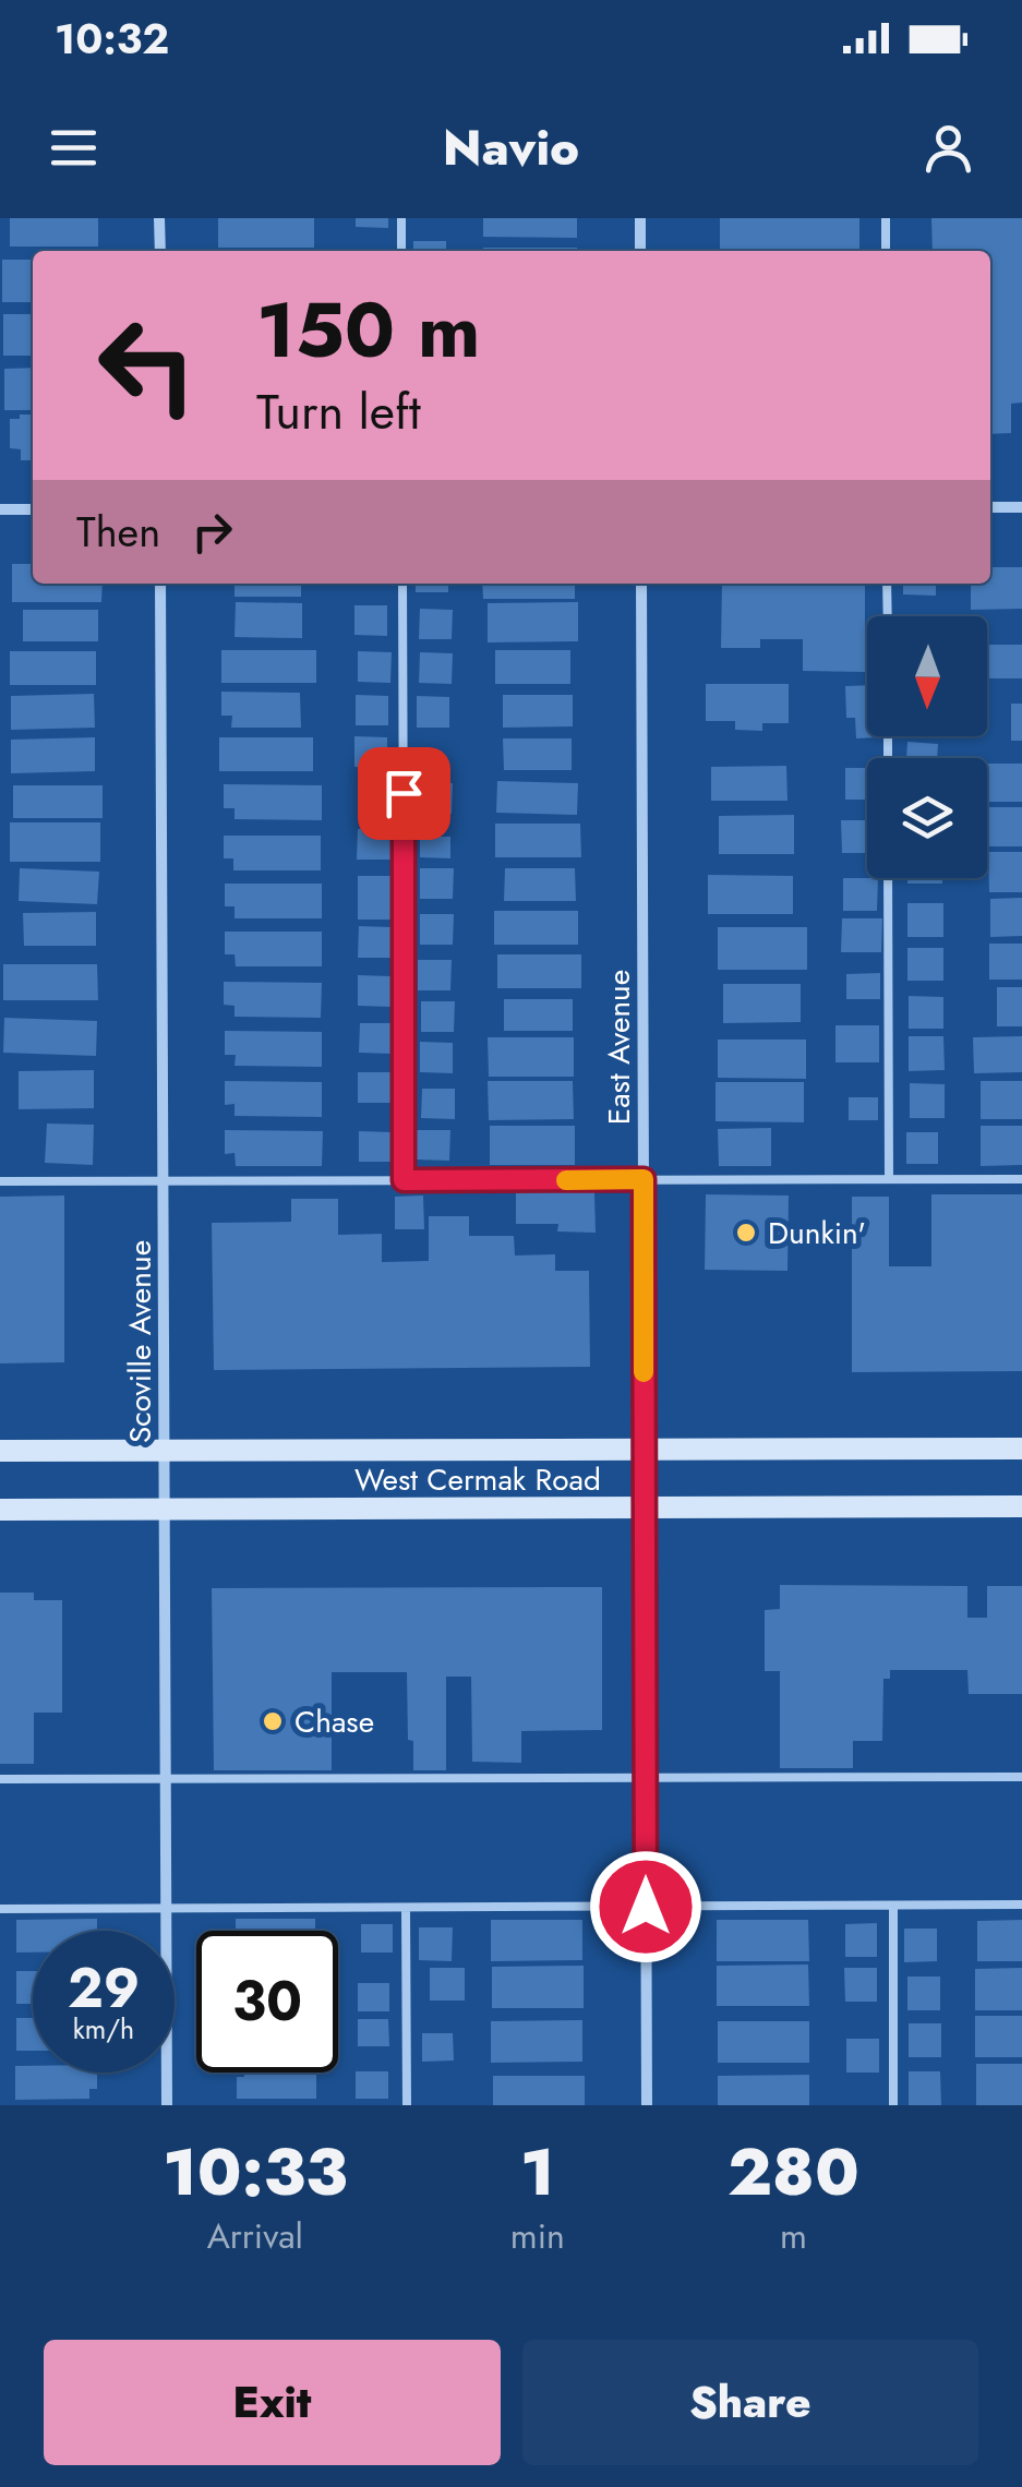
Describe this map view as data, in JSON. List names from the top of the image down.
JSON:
{
  "streets": {
    "main road": ["West Cermak Road"],
    "street": ["East Avenue", "Scoville Avenue"]
  },
  "crossings": [
    ["East Avenue", "West Cermak Road"],
    ["Scoville Avenue", "West Cermak Road"]
  ],
  "places": ["Dunkin'", "Chase"],
  "north": "bottom",
  "page": {
    "status": "10:32",
    "header": "Navio",
    "turn": ["150 m", "Turn left"],
    "then": "Then",
    "speed": "29 km/h",
    "limit": "30",
    "eta": [
      "10:33",
      "Arrival",
      "1",
      "min",
      "280",
      "m"
    ],
    "buttons": ["Exit", "Share"]
  }
}
